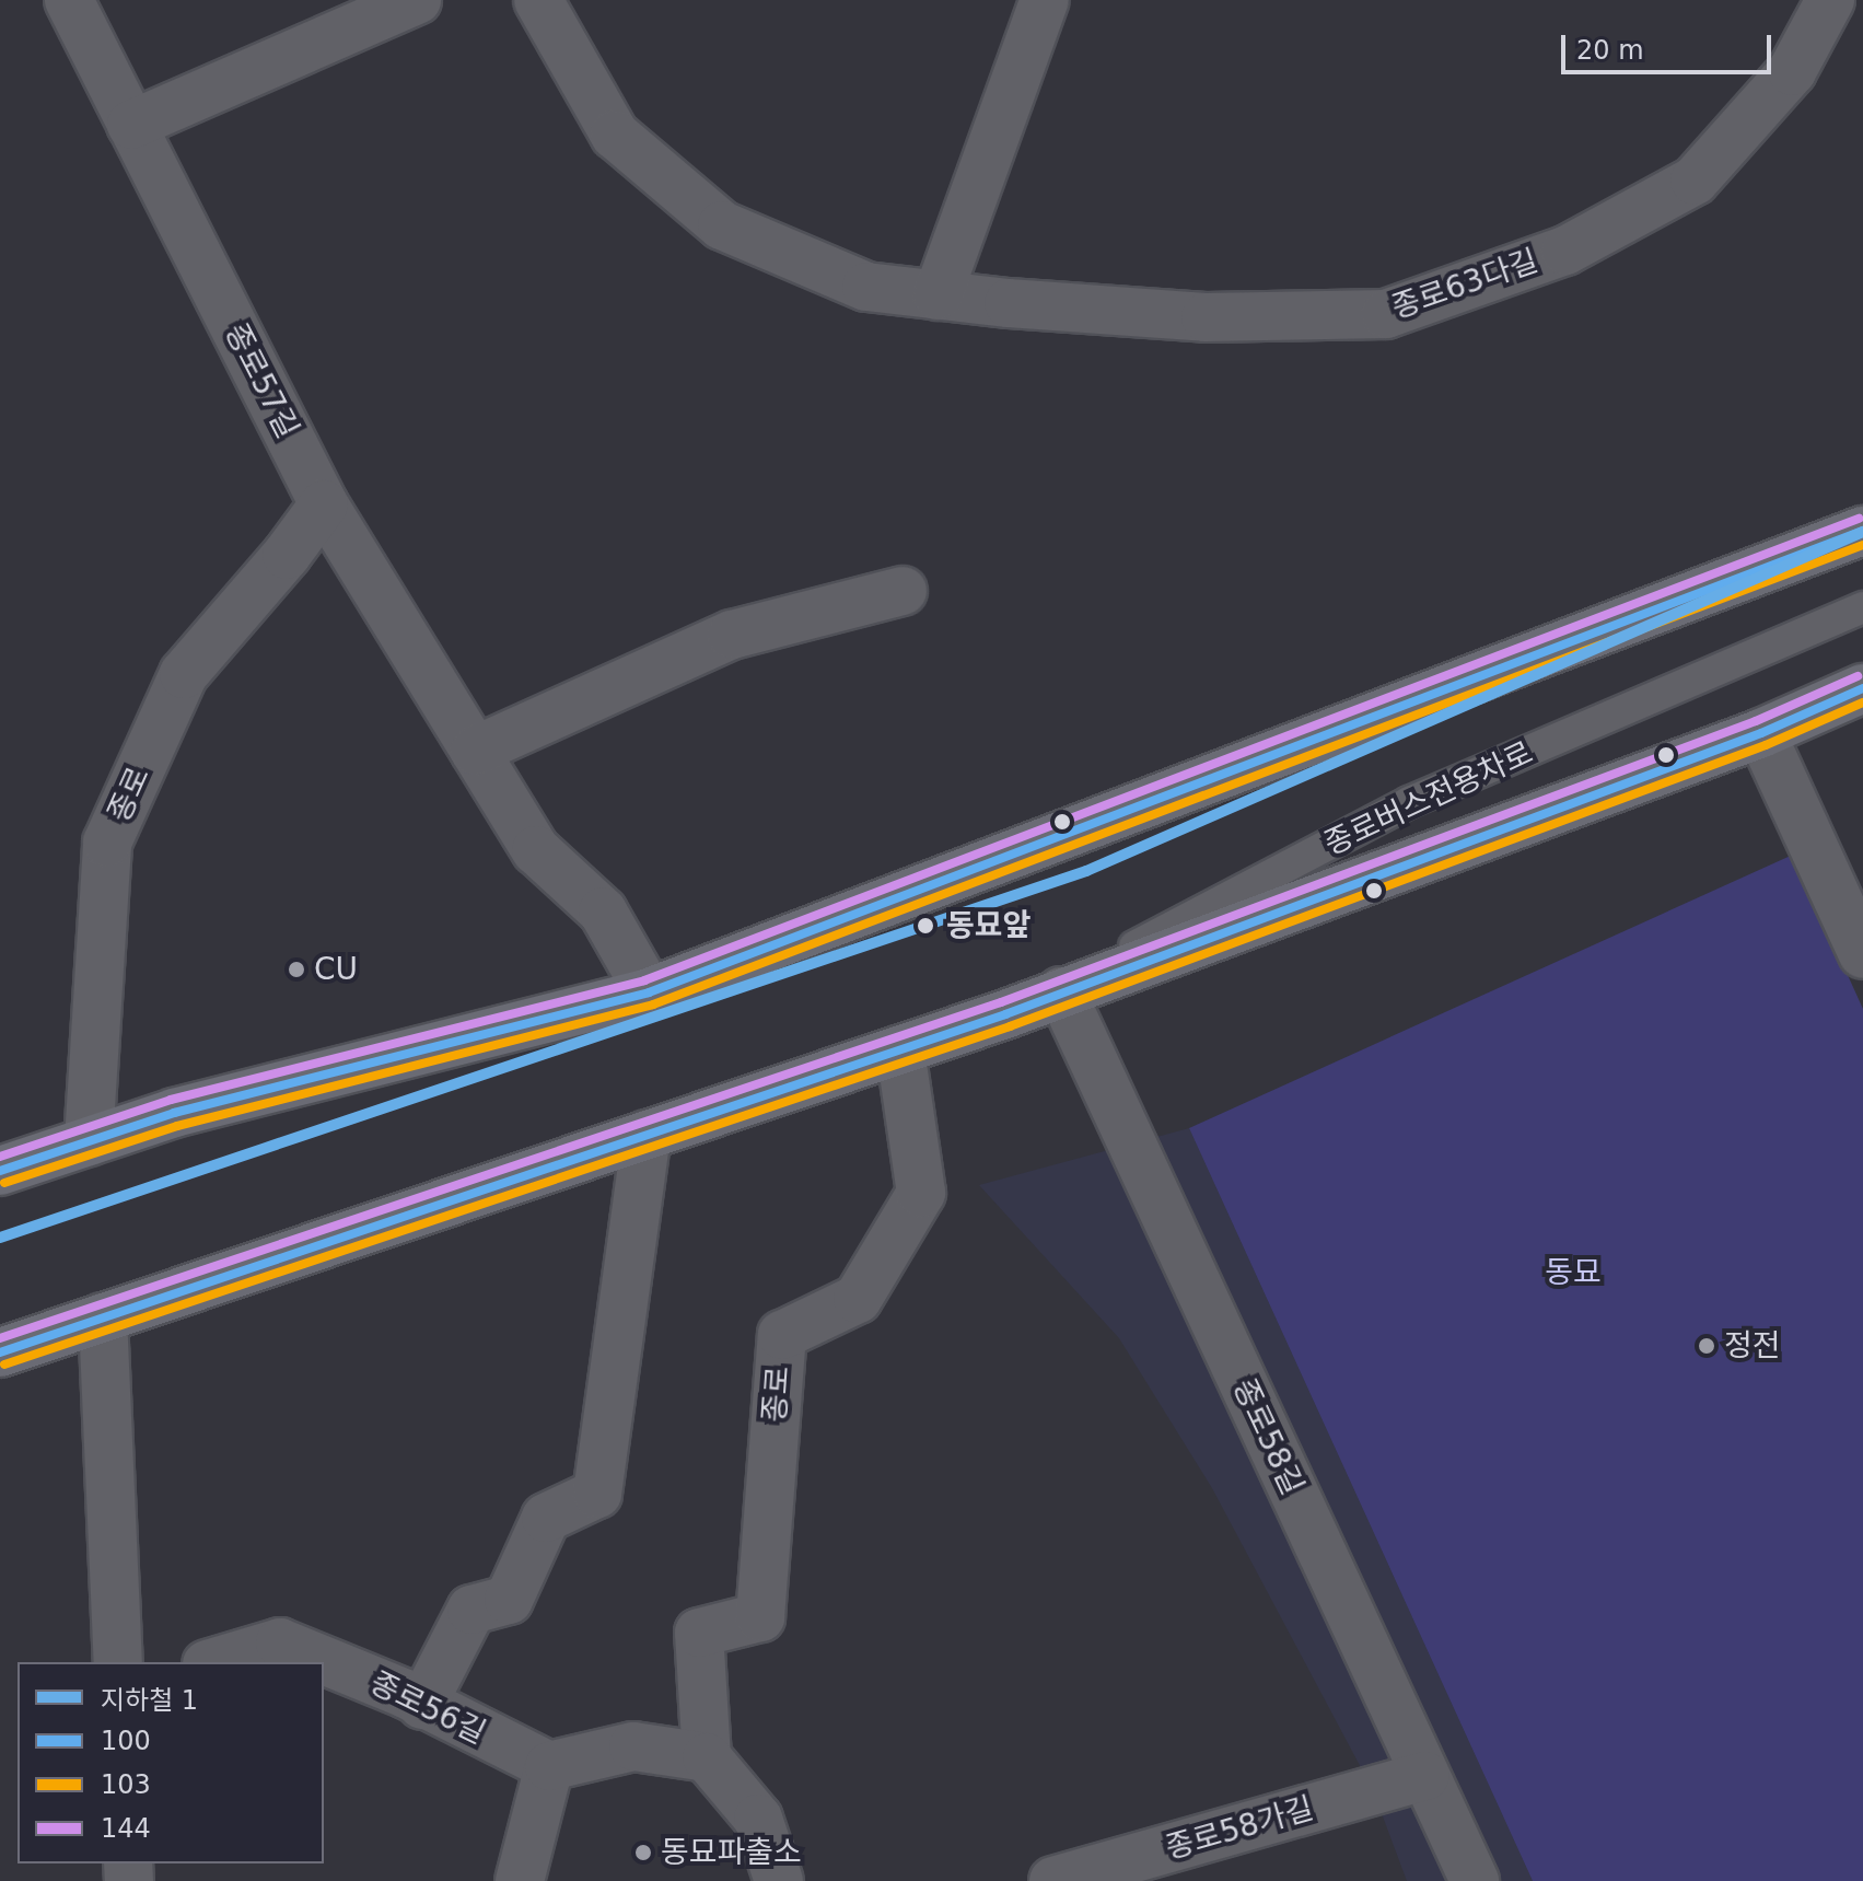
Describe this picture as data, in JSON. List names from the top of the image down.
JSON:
{
  "streets": {
    "street": [
      "종로63다길",
      "종로57길",
      "종로",
      "종로58길",
      "종로56길",
      "종로58가길"
    ],
    "lane": ["종로버스전용차로"]
  },
  "crossings": [
    ["종로57길", "종로"],
    ["종로58길", "종로58가길"]
  ],
  "parks": ["동묘"],
  "places": [
    "동묘앞",
    "CU",
    "정전",
    "동묘파출소"
  ],
  "lines": [
    "transit line 144",
    "transit line 100",
    "metro line 1",
    "transit line 103"
  ],
  "legend": [
    "지하철 1",
    "100",
    "103",
    "144"
  ],
  "scale_bar": "20 m"
}
